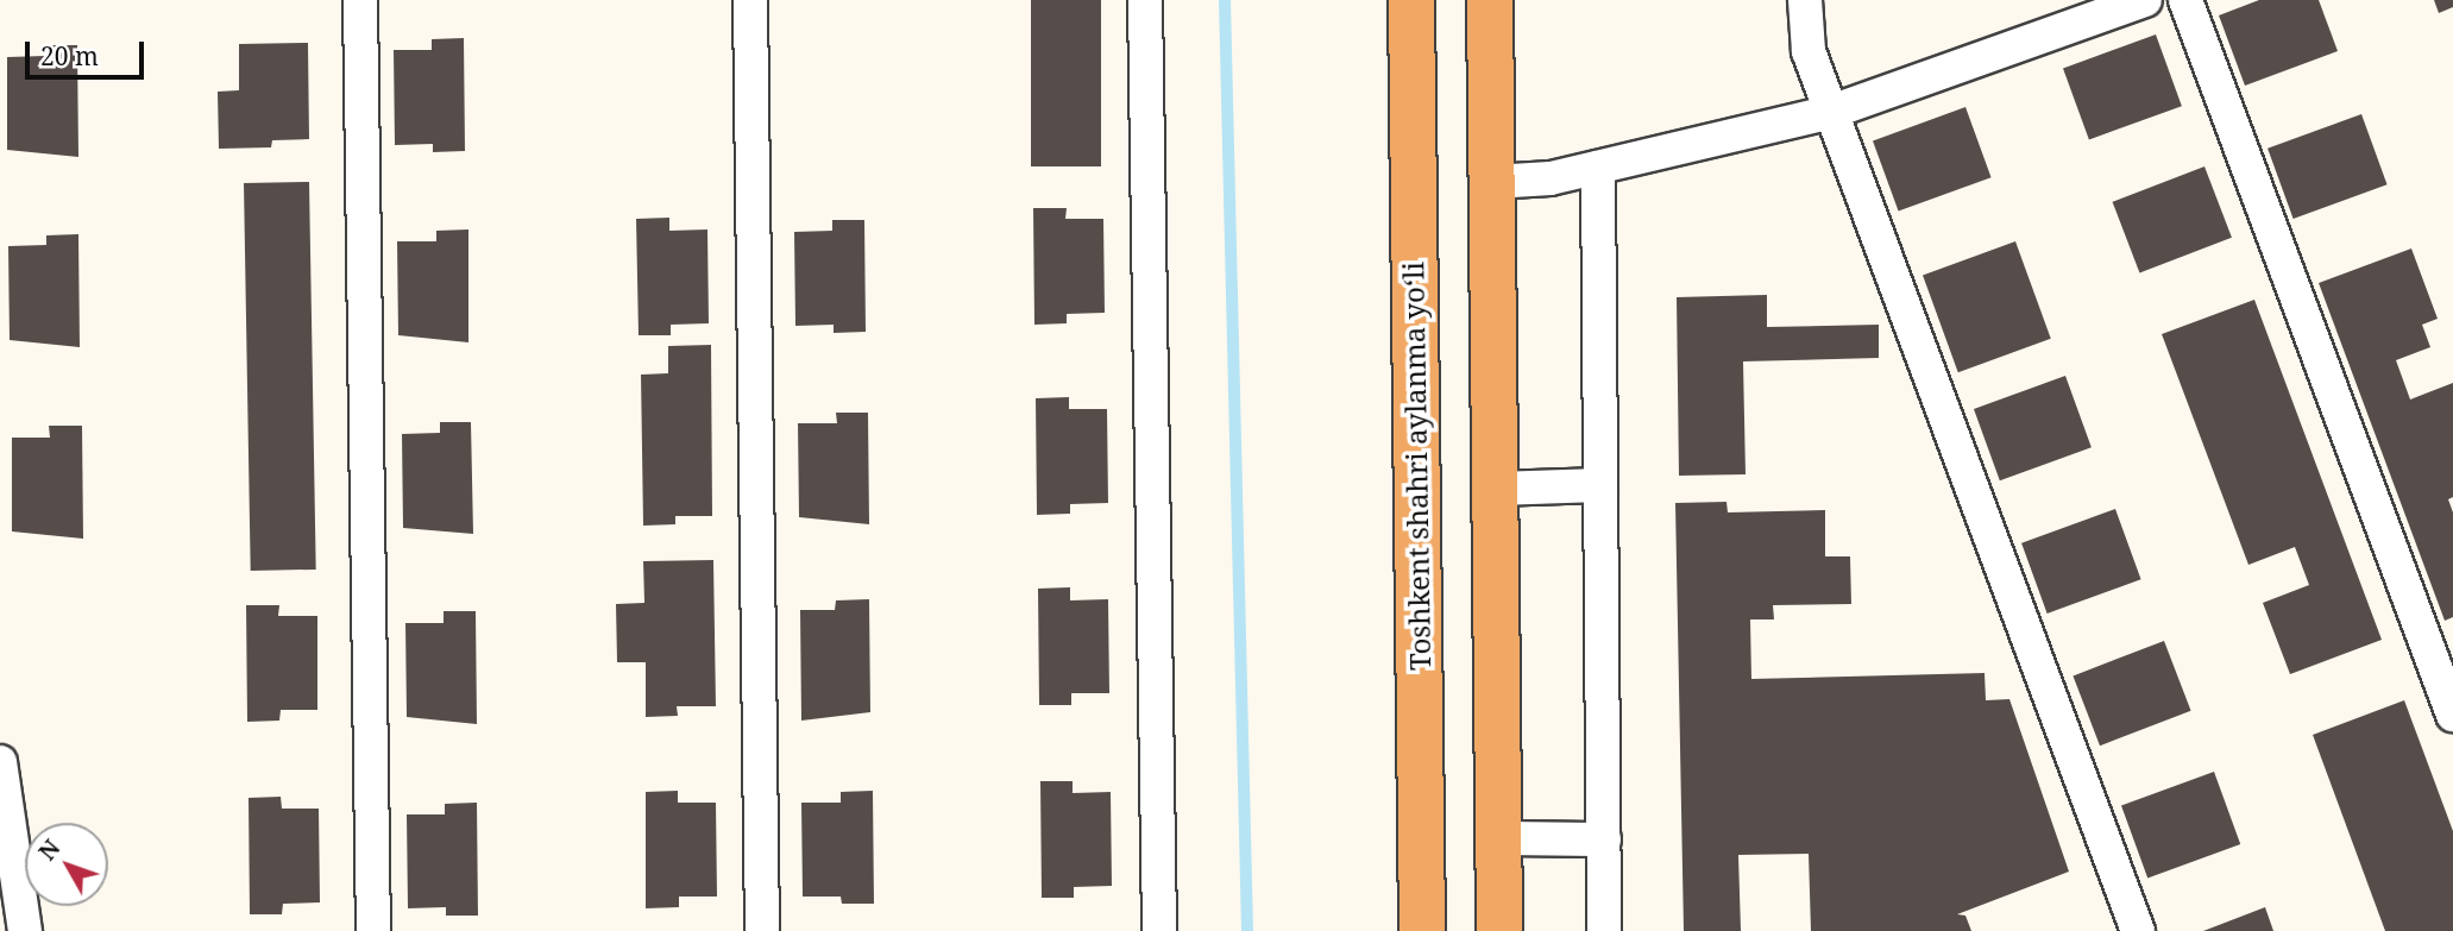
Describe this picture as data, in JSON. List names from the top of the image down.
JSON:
{
  "streets": {
    "highway": ["Toshkent shahri aylanma yoʻli"]
  },
  "scale_bar": "20 m",
  "north": "top left"
}
